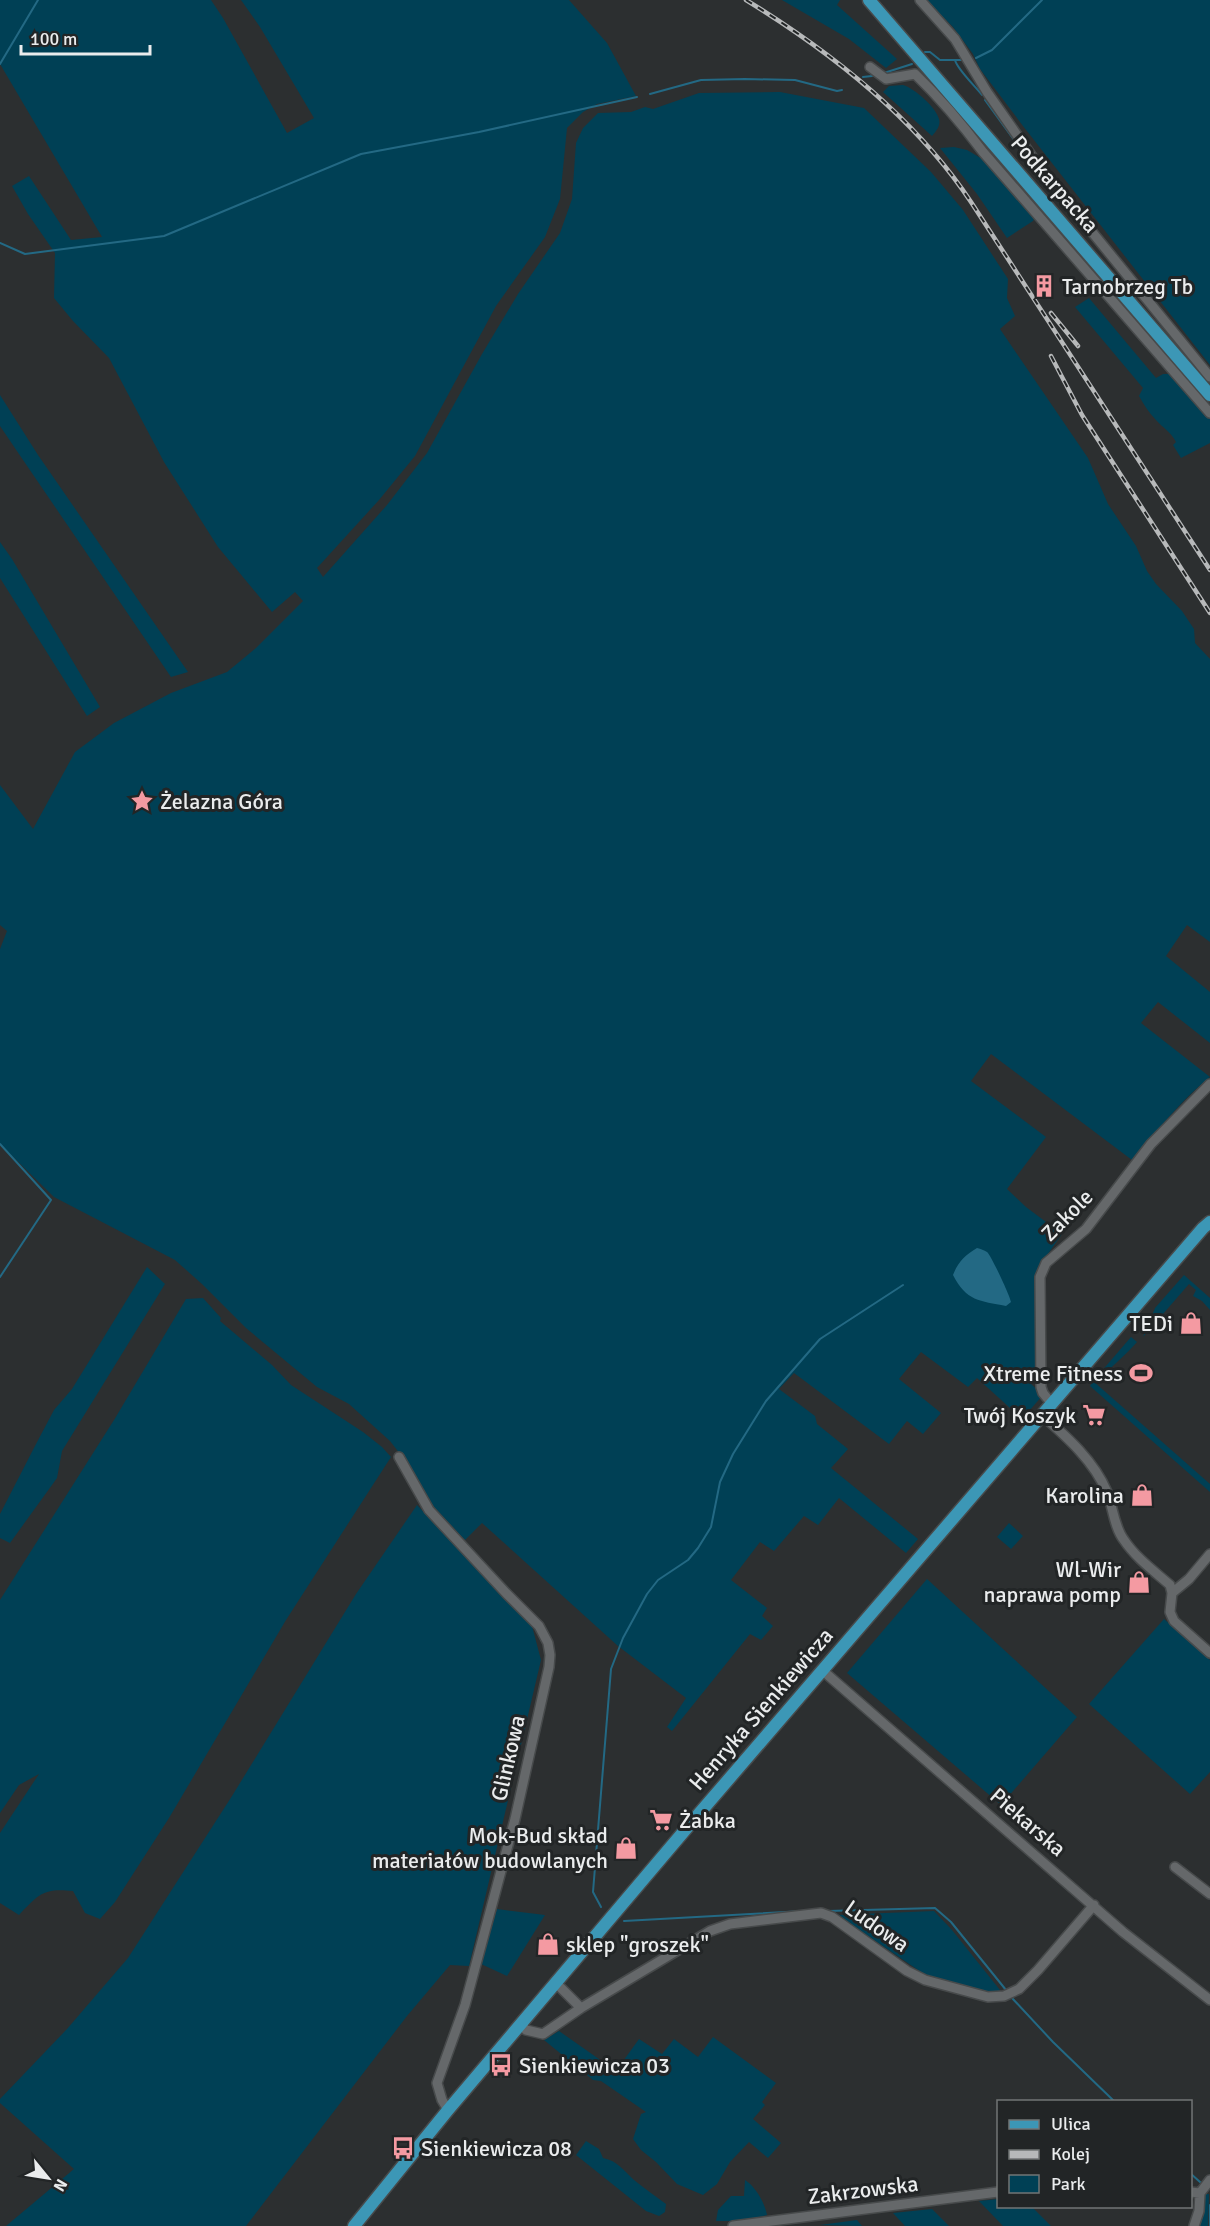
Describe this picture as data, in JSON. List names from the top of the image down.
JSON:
{
  "streets": {
    "main road": ["Podkarpacka", "Henryka Sienkiewicza"],
    "street": [
      "Zakole",
      "Glinkowa",
      "Piekarska",
      "Ludowa",
      "Zakrzowska"
    ]
  },
  "crossings": [
    ["Zakole", "Henryka Sienkiewicza"],
    ["Henryka Sienkiewicza", "Glinkowa"],
    ["Henryka Sienkiewicza", "Piekarska"],
    ["Henryka Sienkiewicza", "Ludowa"],
    ["Piekarska", "Ludowa"]
  ],
  "places": {
    "building": ["Tarnobrzeg Tb"],
    "place": ["Żelazna Góra"],
    "shop": [
      "TEDi",
      "Karolina",
      "Wl-Wir naprawa pomp",
      "Mok-Bud skład materiałów budowlanych",
      "sklep \"groszek\""
    ],
    "sports": ["Xtreme Fitness"],
    "supermarket": ["Twój Koszyk", "Żabka"],
    "bus stop": ["Sienkiewicza 03", "Sienkiewicza 08"]
  },
  "legend": ["Ulica", "Kolej", "Park"],
  "scale_bar": "100 m",
  "north": "bottom right"
}
